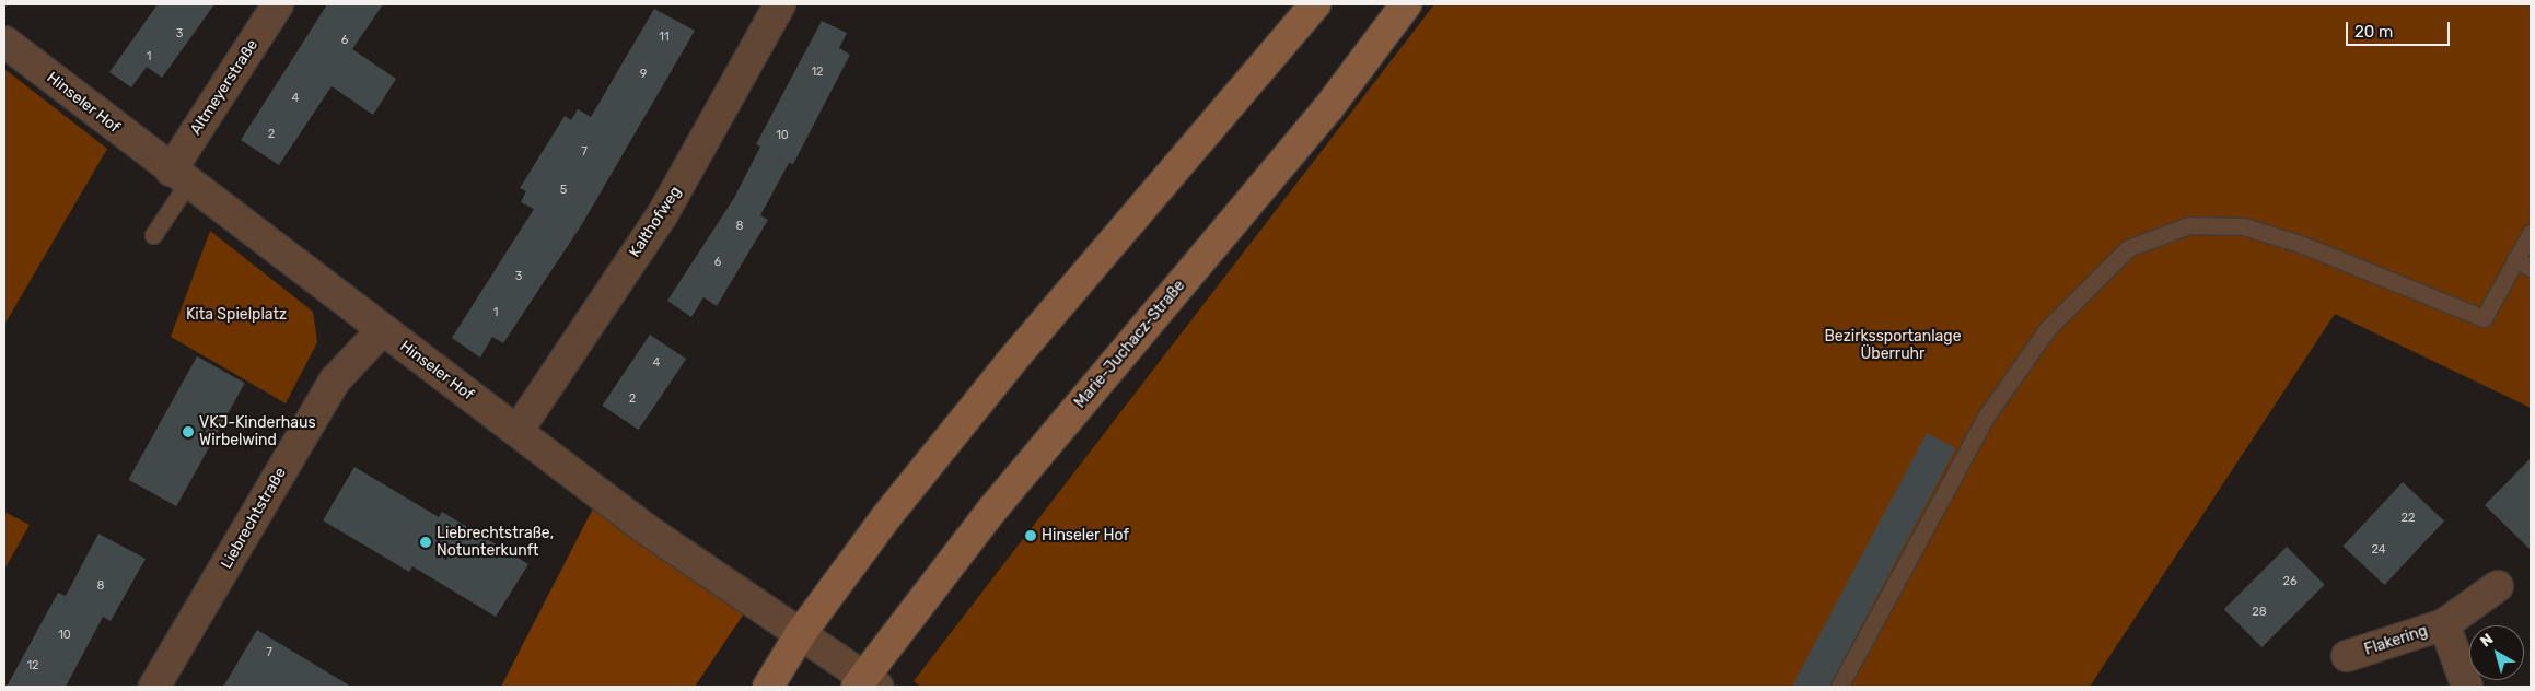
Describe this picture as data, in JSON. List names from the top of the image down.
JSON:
{
  "streets": {
    "main road": ["Marie-Juchacz-Straße"],
    "street": [
      "Altmeyerstraße",
      "Hinseler Hof",
      "Kalthofweg",
      "Liebrechtstraße",
      "Flakering"
    ]
  },
  "crossings": [
    ["Altmeyerstraße", "Hinseler Hof"],
    ["Hinseler Hof", "Kalthofweg"],
    ["Hinseler Hof", "Marie-Juchacz-Straße"],
    ["Hinseler Hof", "Liebrechtstraße"]
  ],
  "parks": ["Kita Spielplatz", "Bezirkssportanlage Überruhr"],
  "places": ["VKJ-Kinderhaus Wirbelwind", "Hinseler Hof", "Liebrechtstraße, Notunterkunft"],
  "house_numbers": [
    "3",
    "11",
    "6",
    "1",
    "12",
    "9",
    "4",
    "2",
    "10",
    "7",
    "5",
    "8",
    "6",
    "3",
    "1",
    "4",
    "2",
    "22",
    "24",
    "26",
    "8",
    "28",
    "10",
    "7",
    "12"
  ],
  "scale_bar": "20 m",
  "north": "top left"
}
